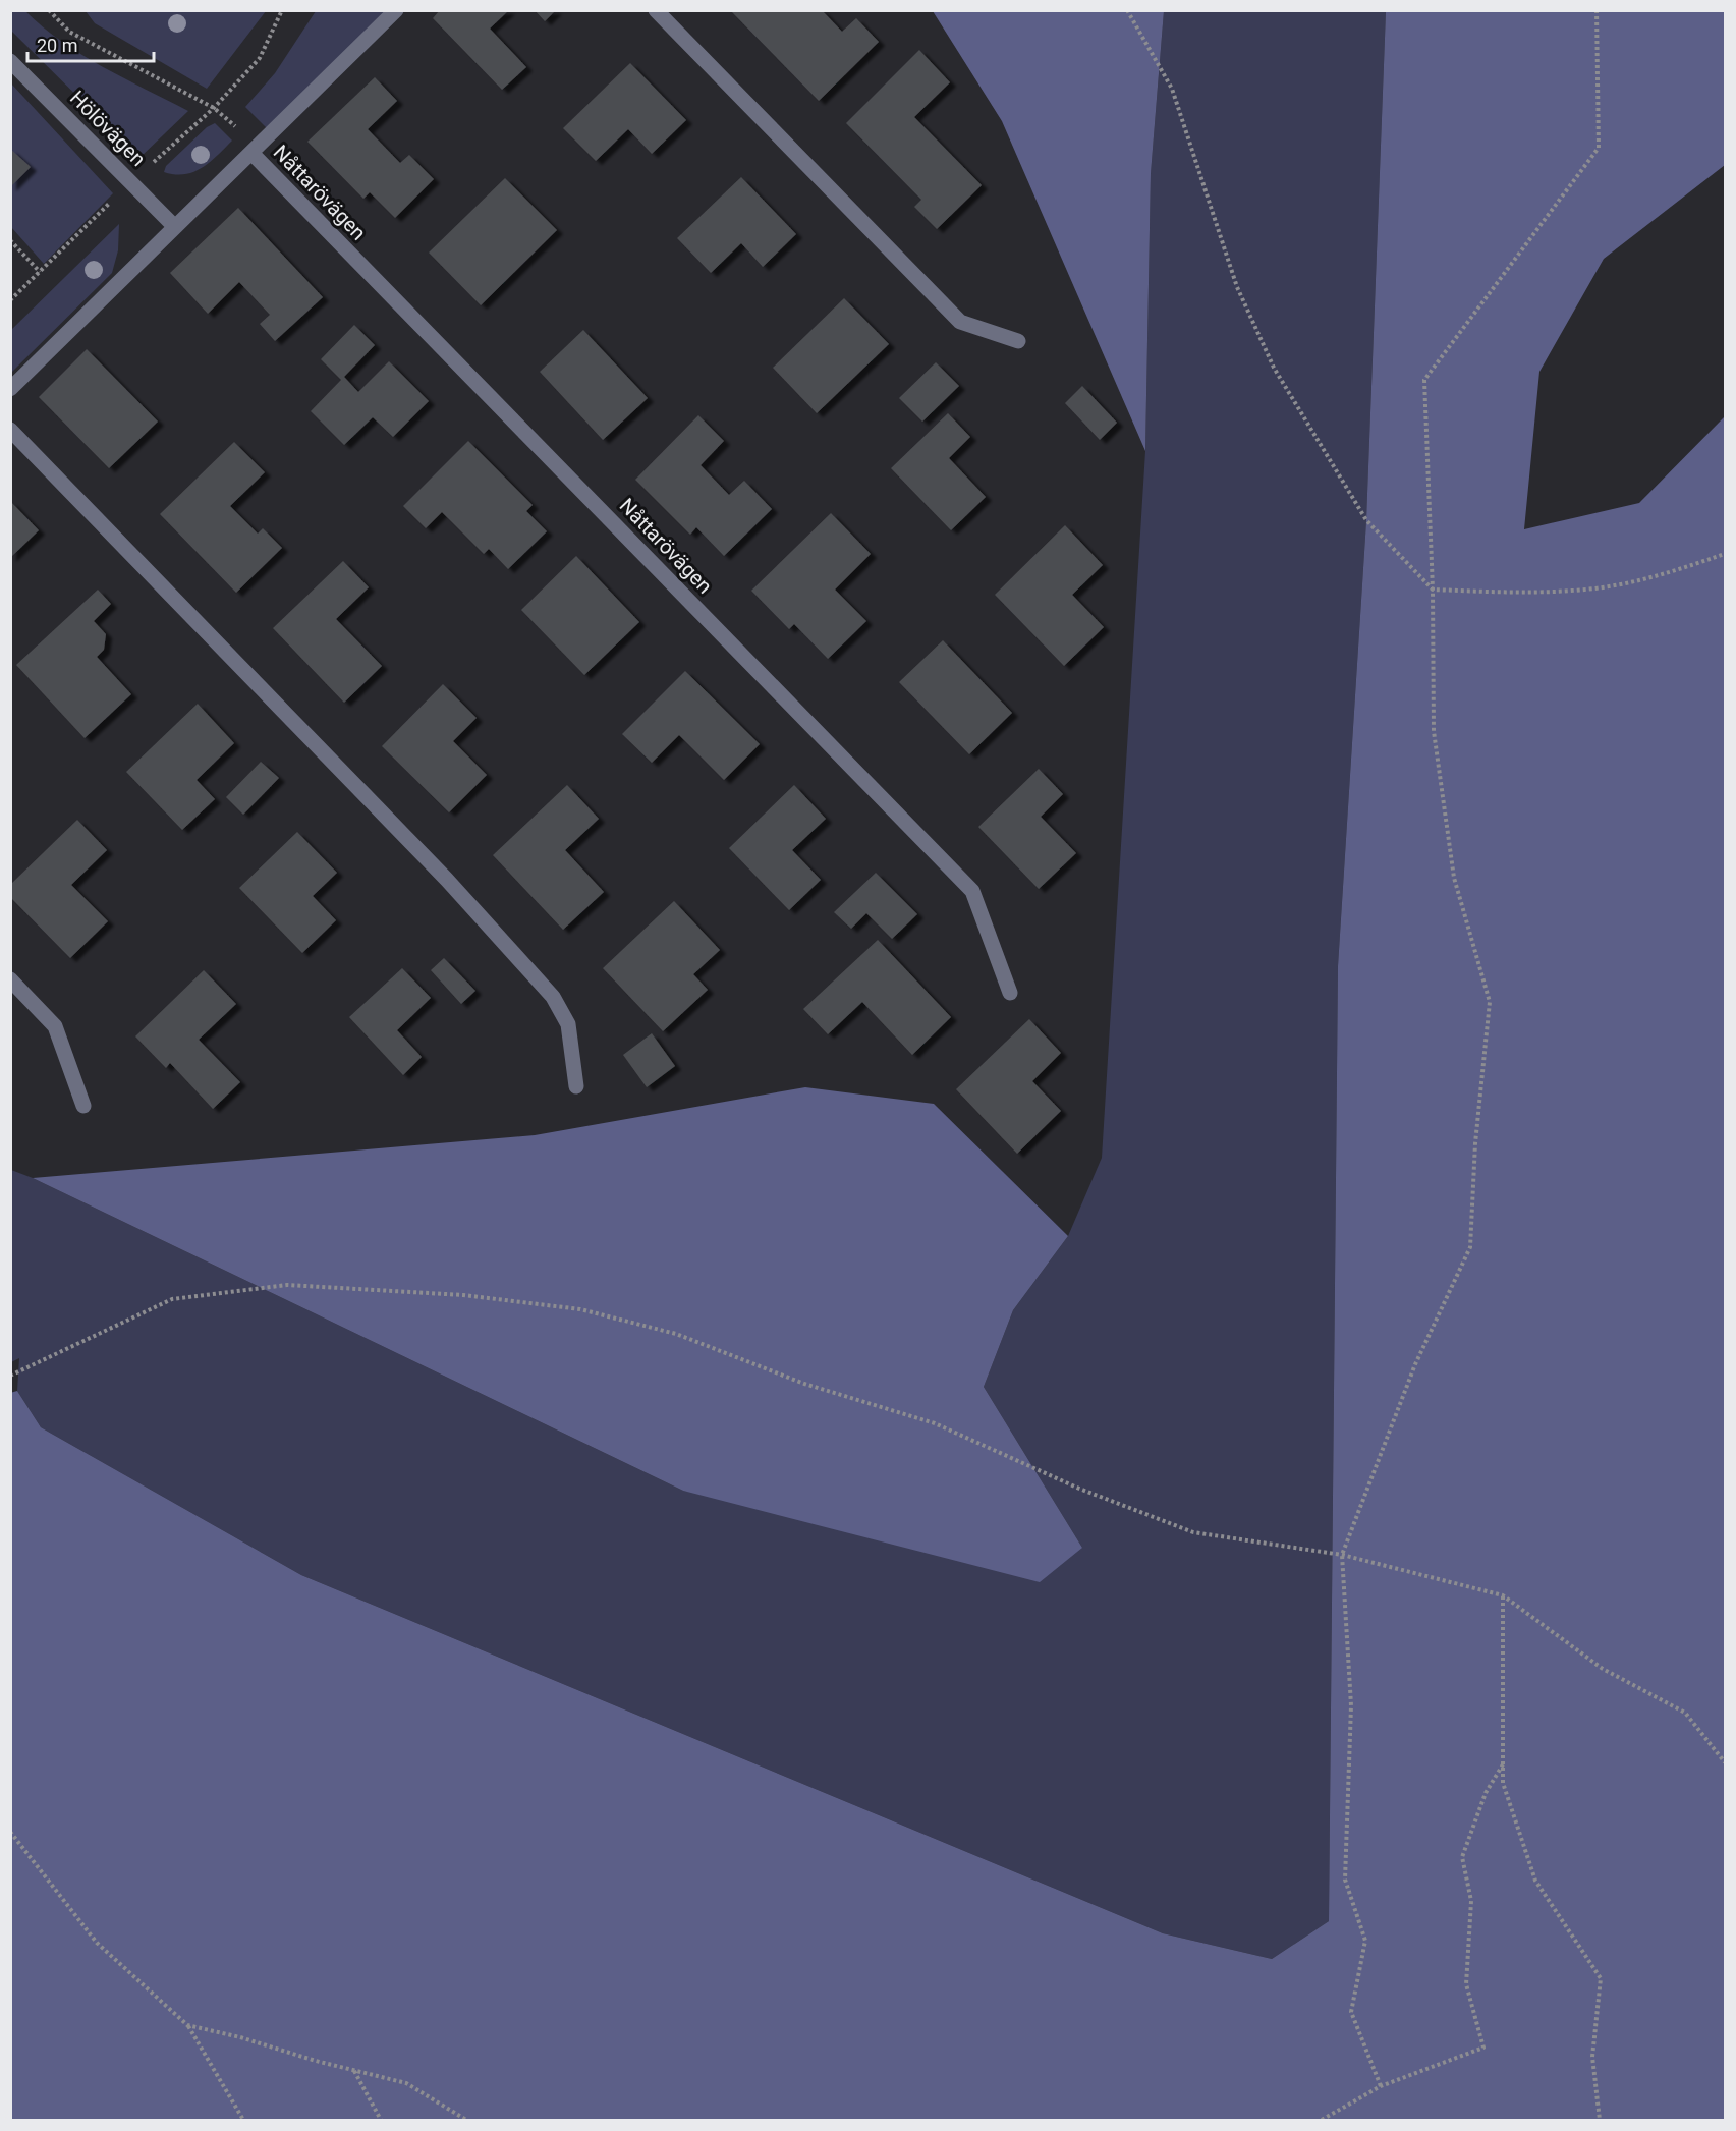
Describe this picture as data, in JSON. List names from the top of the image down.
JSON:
{
  "streets": {
    "street": ["Hölövägen", "Nåttarövägen"]
  },
  "crossings": [
    ["Hölövägen", "Nåttarövägen"]
  ],
  "scale_bar": "20 m"
}
